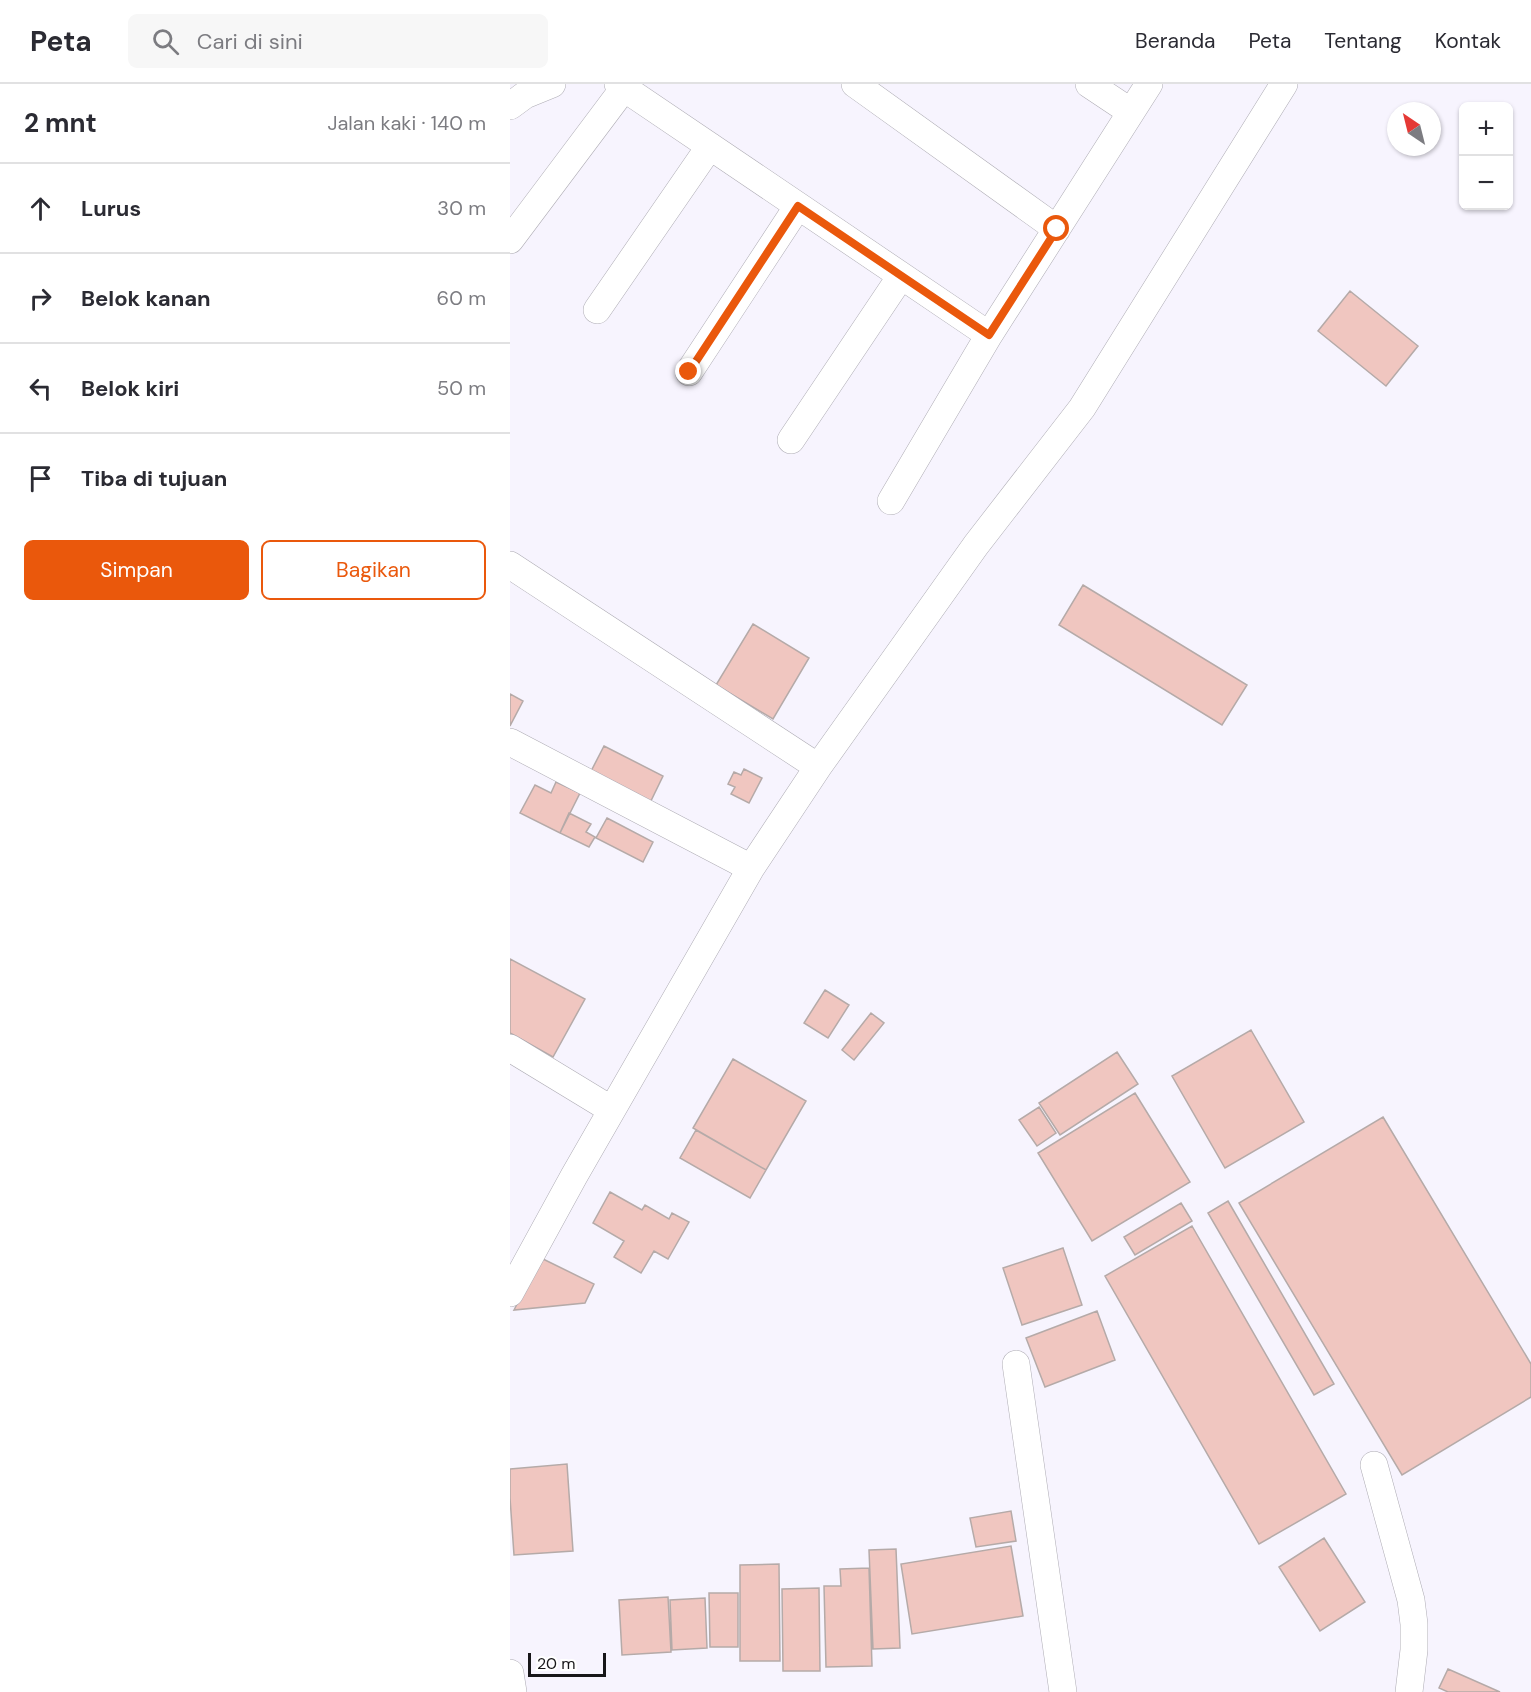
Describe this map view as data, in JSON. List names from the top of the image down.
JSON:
{
  "scale_bar": "20 m",
  "north": "top left",
  "page": {
    "header": "Peta",
    "search": "Cari di sini",
    "nav": [
      "Beranda",
      "Peta",
      "Tentang",
      "Kontak"
    ],
    "heading": ["2 mnt", "Jalan kaki · 140 m"],
    "map_buttons": ["+", "−"],
    "list": [
      ["Lurus", "30 m"],
      ["Belok kanan", "60 m"],
      ["Belok kiri", "50 m"],
      "Tiba di tujuan"
    ],
    "buttons": ["Simpan", "Bagikan"],
    "scale": "20 m"
  }
}
